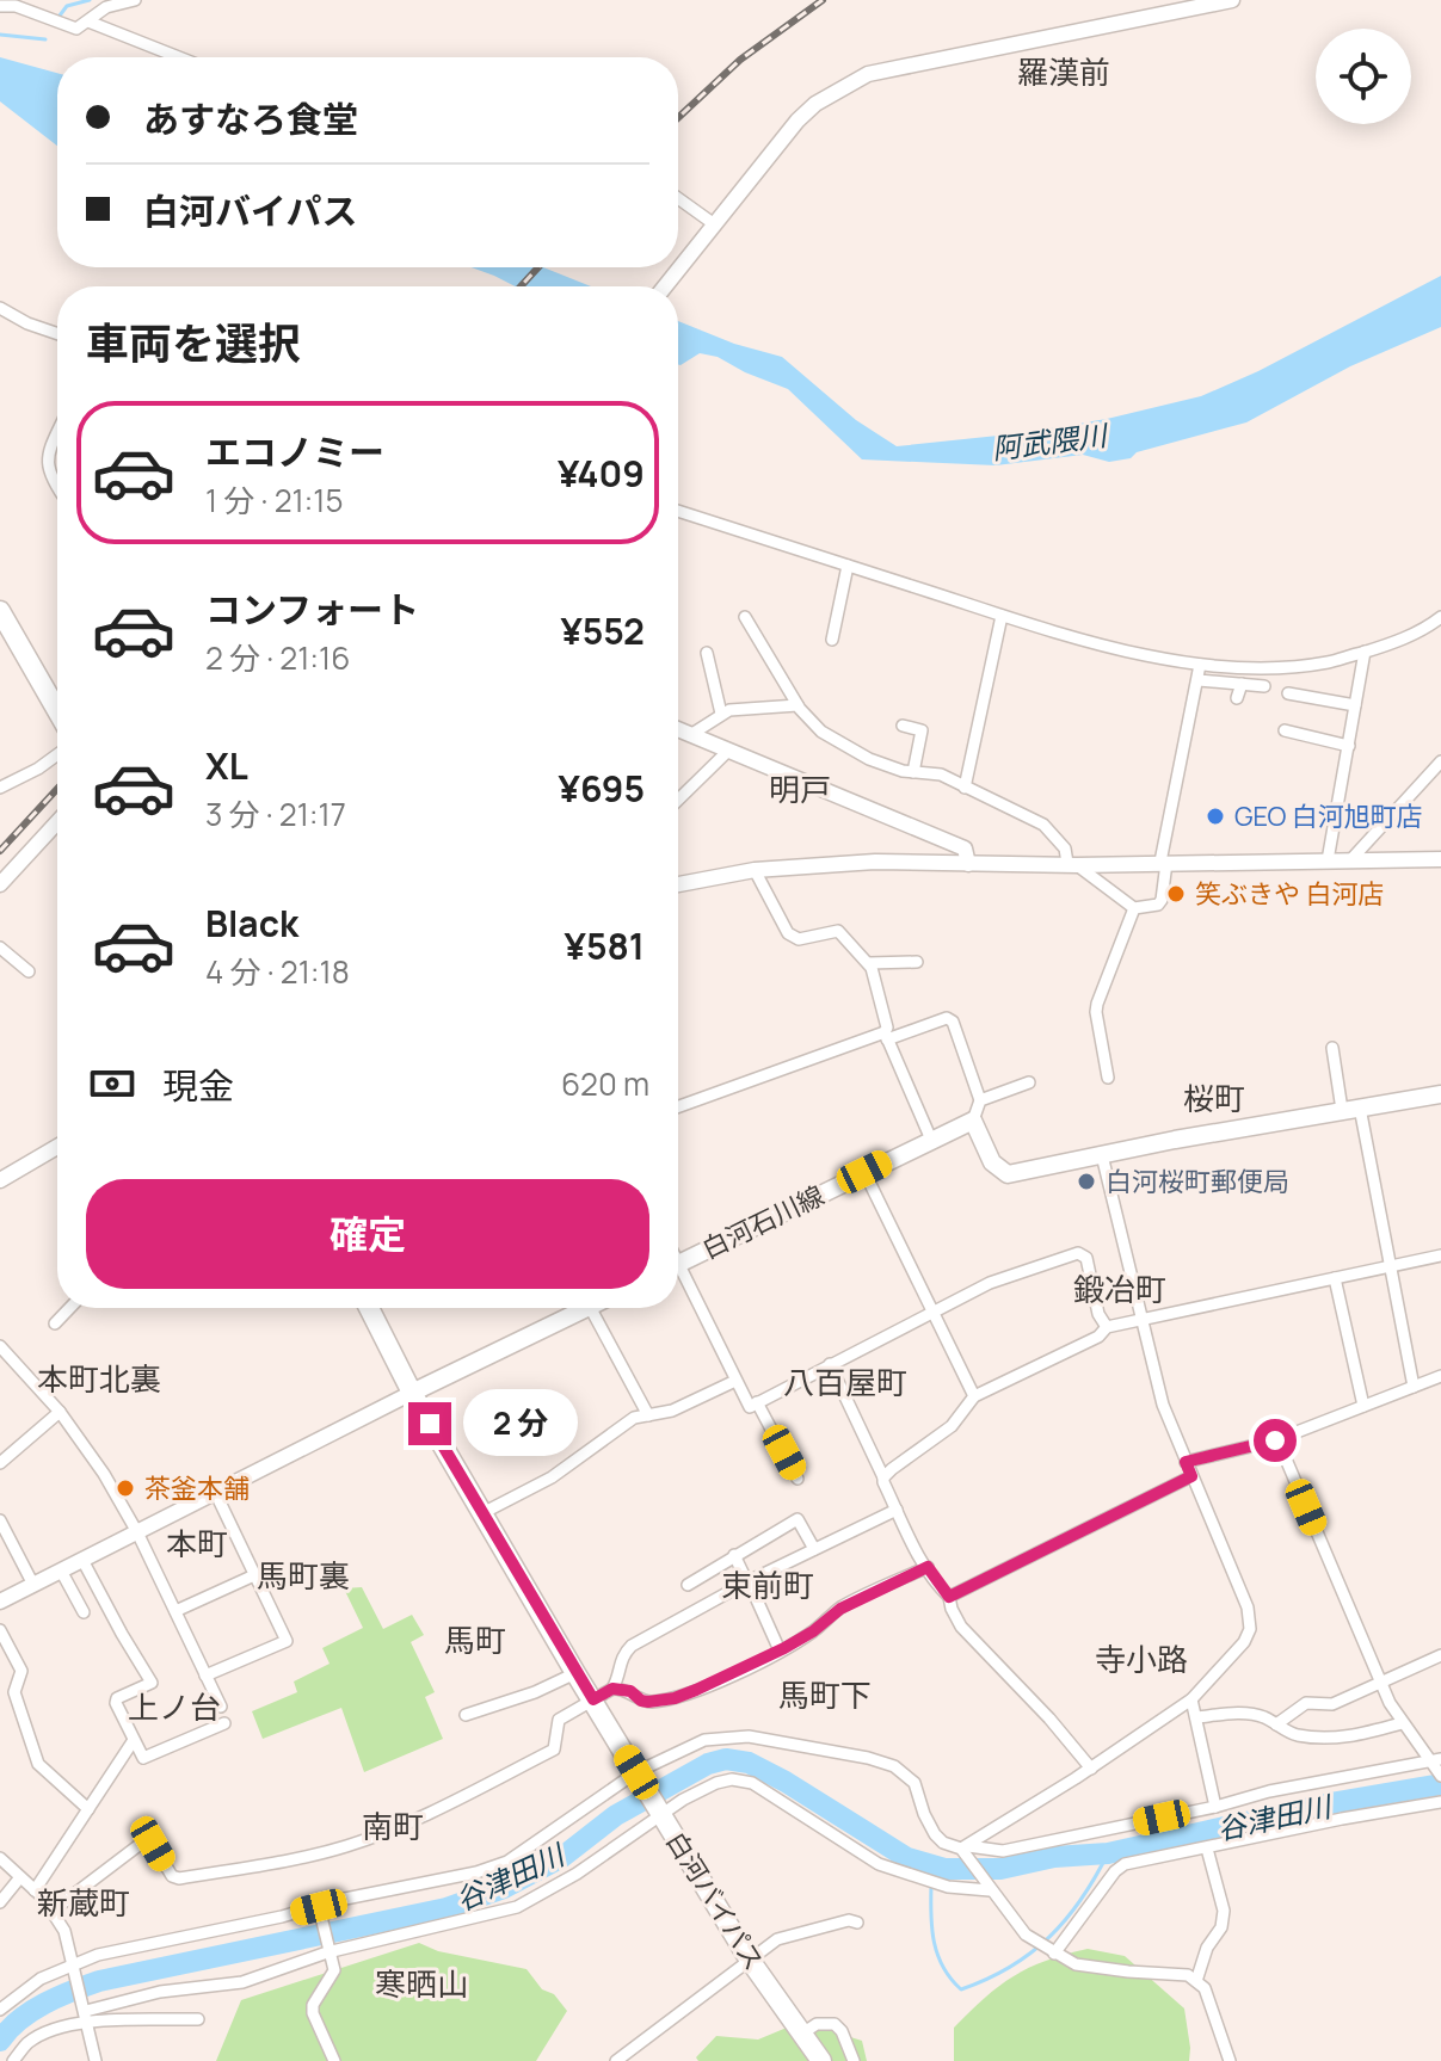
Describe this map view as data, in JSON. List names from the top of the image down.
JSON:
{
  "streets": {
    "highway": ["白河バイパス"],
    "main road": ["白河石川線"]
  },
  "districts": [
    "羅漢前",
    "明戸",
    "桜町",
    "鍛冶町",
    "本町北裏",
    "八百屋町",
    "本町",
    "馬町裏",
    "束前町",
    "馬町",
    "寺小路",
    "馬町下",
    "上ノ台",
    "南町",
    "新蔵町",
    "寒晒山"
  ],
  "water": ["阿武隈川", "谷津田川"],
  "places": [
    "GEO 白河旭町店",
    "笑ぶきや 白河店",
    "白河桜町郵便局",
    "茶釜本舗"
  ],
  "page": {
    "banner": ["あすなろ食堂", "白河バイパス"],
    "heading": "車両を選択",
    "list": [
      {
        "name": "エコノミー",
        "note": "1 分 · 21:15",
        "value": "¥409"
      },
      {
        "name": "コンフォート",
        "note": "2 分 · 21:16",
        "value": "¥552"
      },
      {
        "name": "XL",
        "note": "3 分 · 21:17",
        "value": "¥695"
      },
      {
        "name": "Black",
        "note": "4 分 · 21:18",
        "value": "¥581"
      }
    ],
    "pay": ["現金", "620 m"],
    "buttons": "確定",
    "bubble": "2 分"
  }
}
